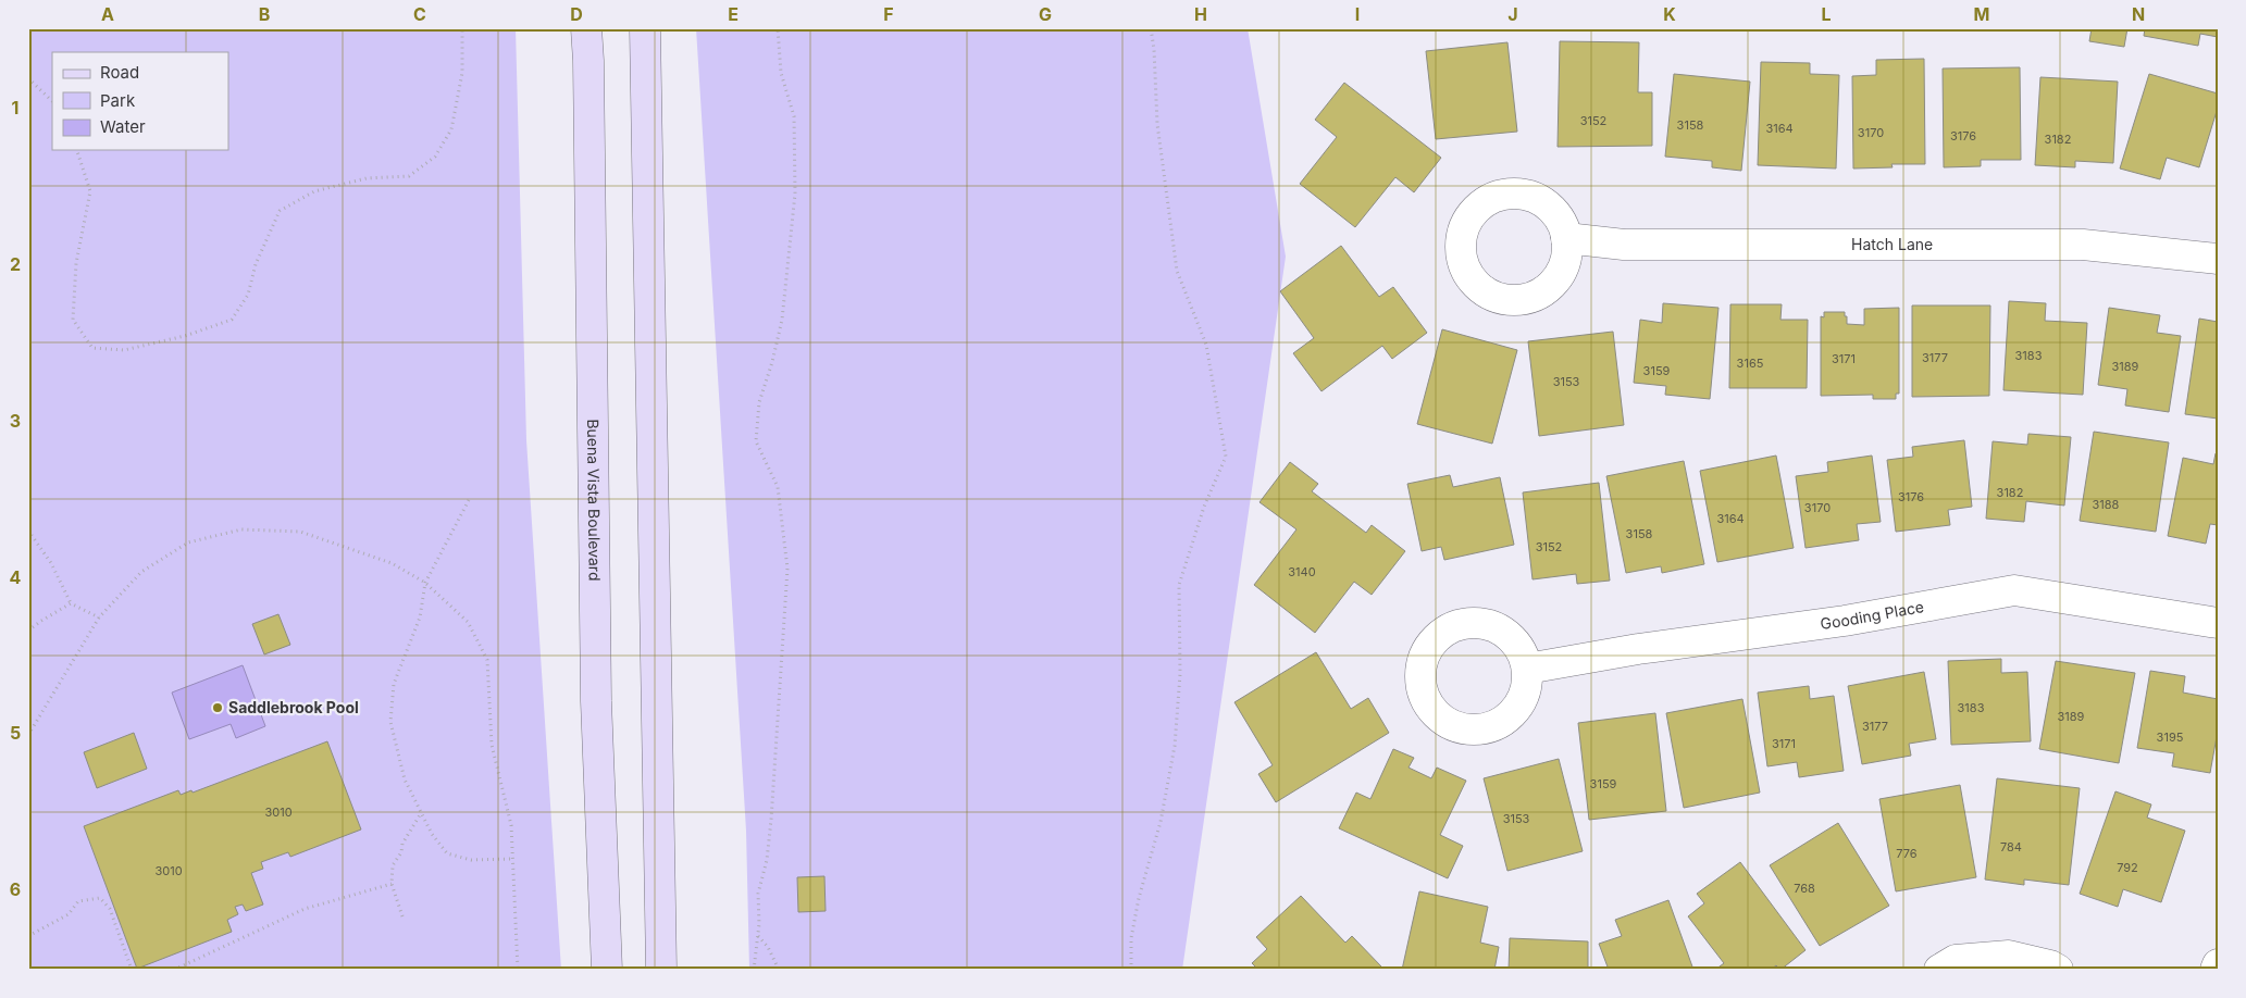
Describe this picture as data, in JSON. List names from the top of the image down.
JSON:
{
  "streets": {
    "main road": ["Buena Vista Boulevard"],
    "street": ["Hatch Lane", "Gooding Place"]
  },
  "places": ["Saddlebrook Pool"],
  "house_numbers": [
    "3152",
    "3158",
    "3164",
    "3170",
    "3176",
    "3182",
    "3183",
    "3177",
    "3171",
    "3165",
    "3189",
    "3159",
    "3153",
    "3182",
    "3176",
    "3188",
    "3170",
    "3164",
    "3158",
    "3152",
    "3140",
    "3183",
    "3189",
    "3177",
    "3195",
    "3171",
    "3159",
    "3010",
    "3153",
    "784",
    "776",
    "792",
    "3010",
    "768"
  ],
  "legend": ["Road", "Park", "Water"],
  "grid": {
    "columns": [
      "A",
      "B",
      "C",
      "D",
      "E",
      "F",
      "G",
      "H",
      "I",
      "J",
      "K",
      "L",
      "M",
      "N"
    ],
    "rows": [
      "1",
      "2",
      "3",
      "4",
      "5",
      "6"
    ]
  }
}
